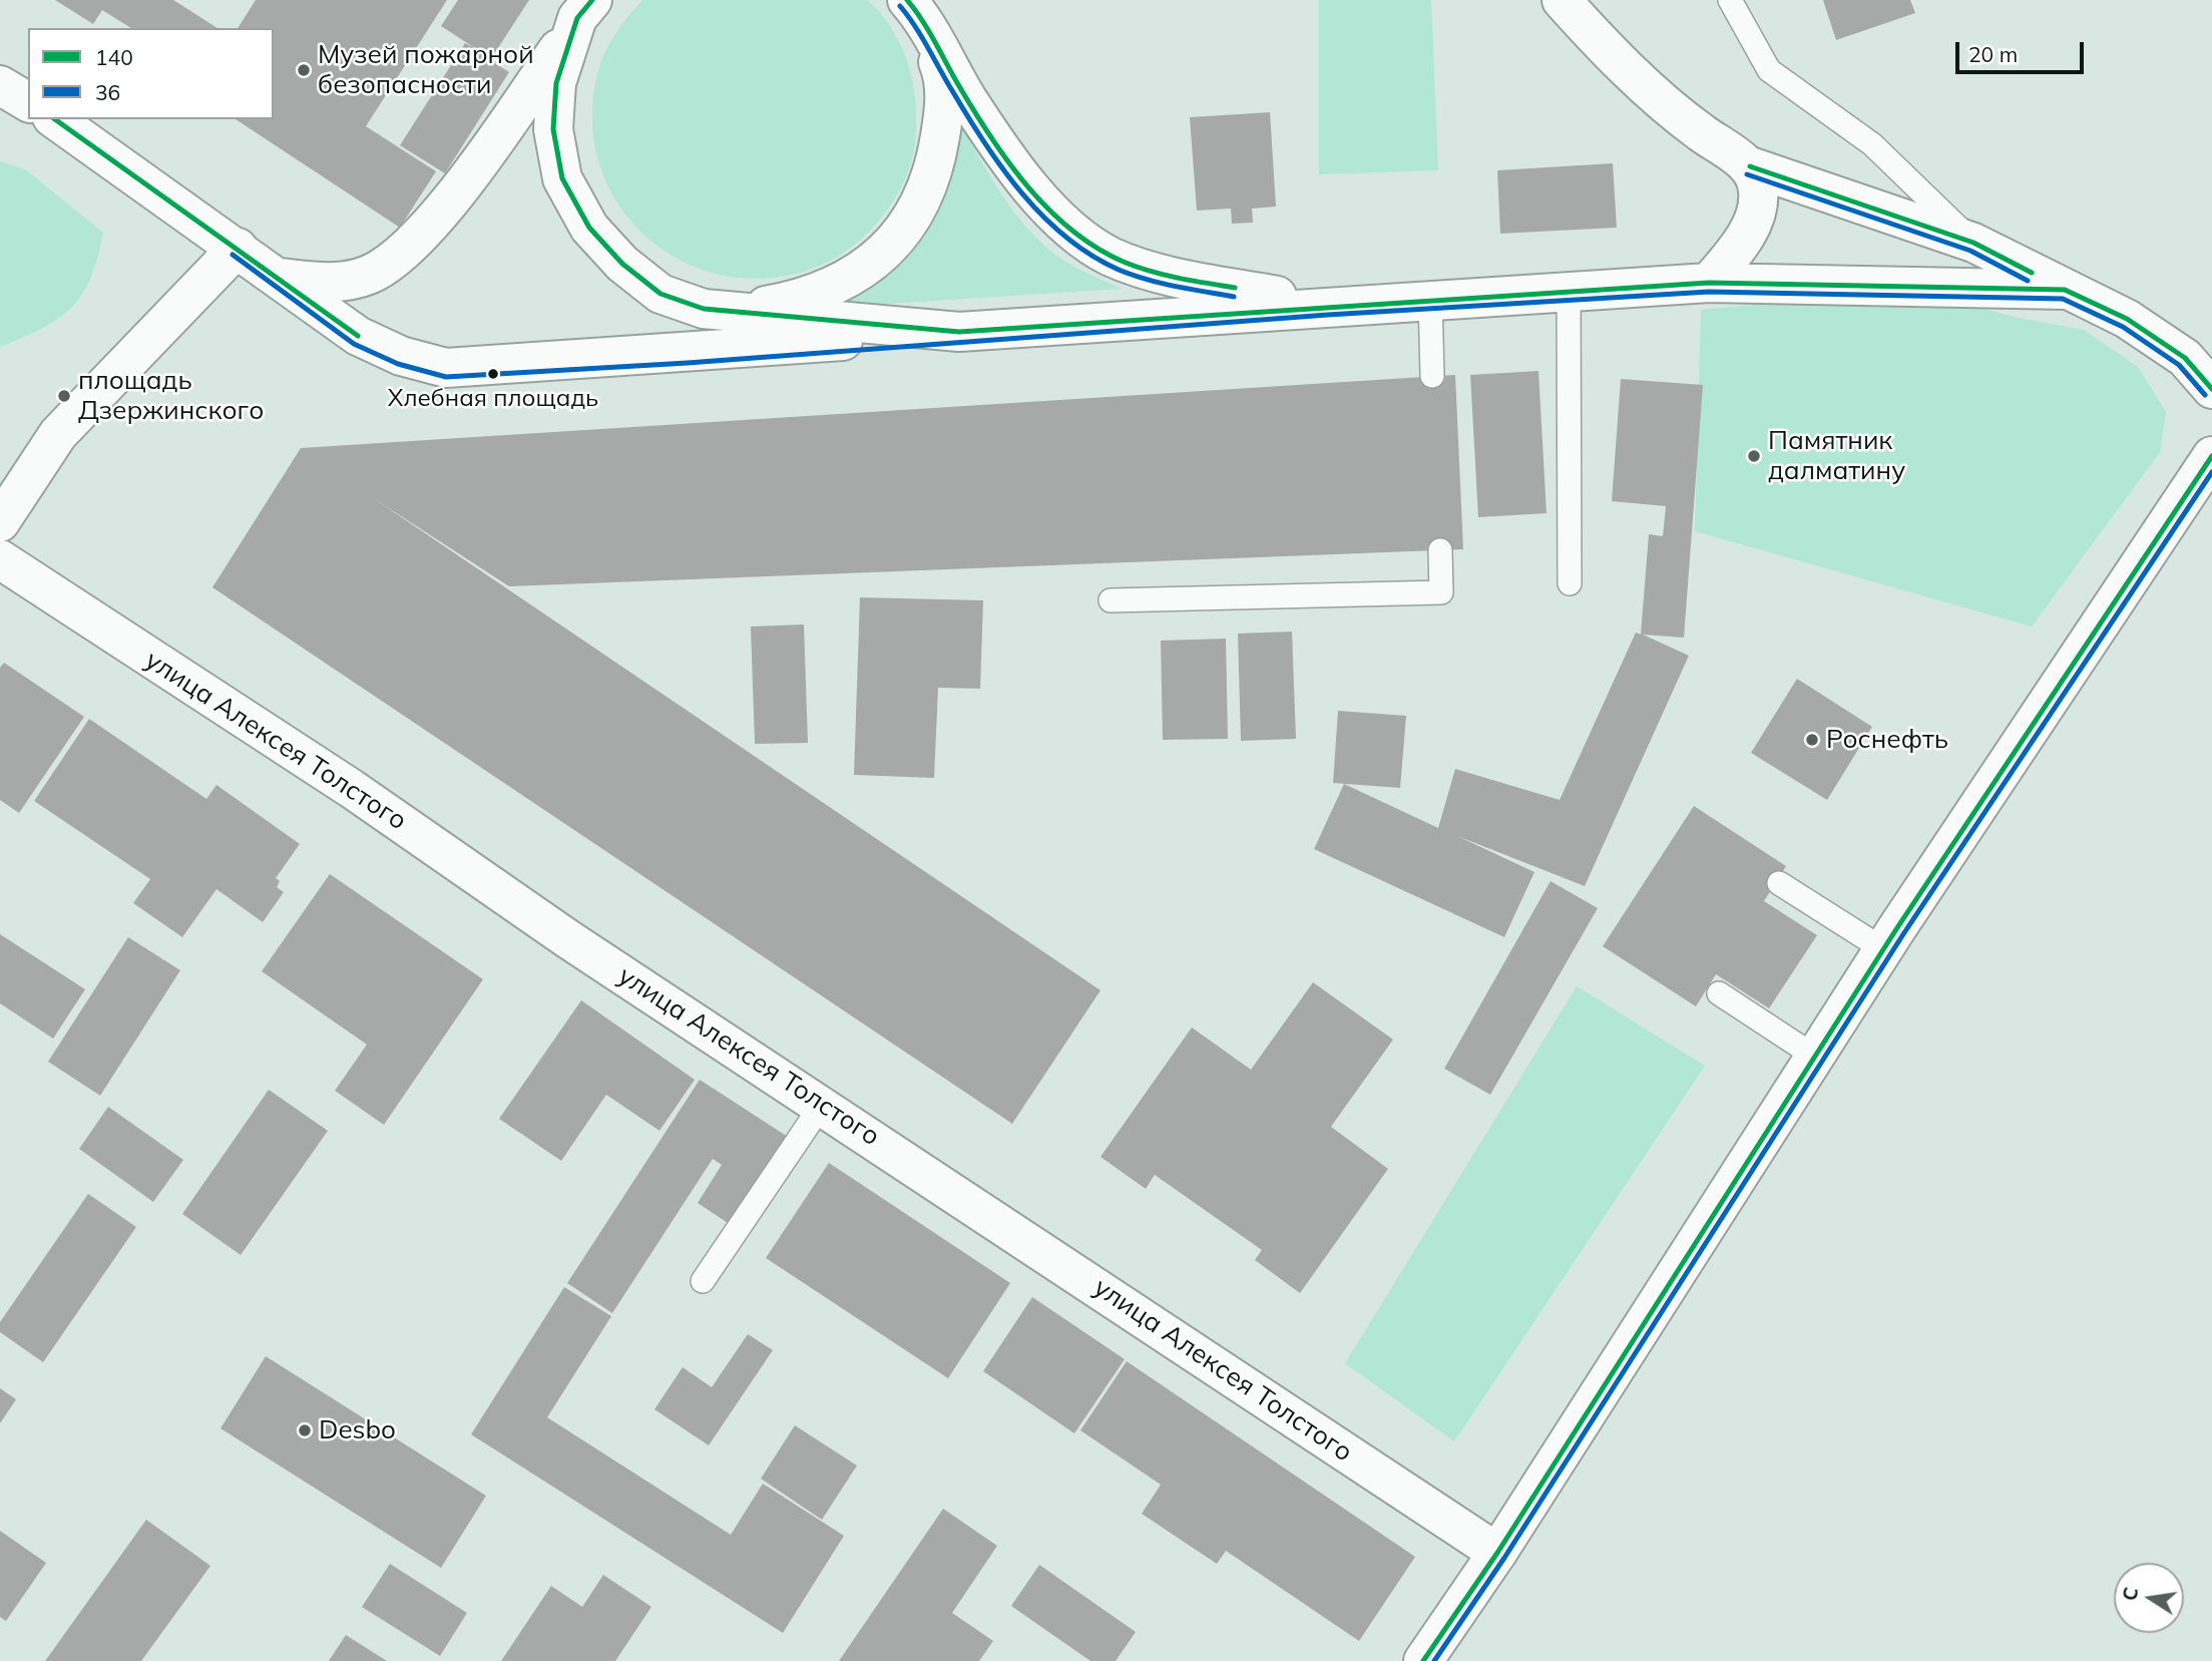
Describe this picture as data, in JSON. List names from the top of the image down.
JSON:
{
  "streets": {
    "main road": ["улица Алексея Толстого"]
  },
  "places": [
    "Музей пожарной безопасности",
    "Хлебная площадь",
    "площадь Дзержинского",
    "Памятник далматину",
    "Роснефть",
    "Desbo"
  ],
  "lines": ["transit line 140", "transit line 36"],
  "legend": ["140", "36"],
  "scale_bar": "20 m",
  "north": "left"
}
